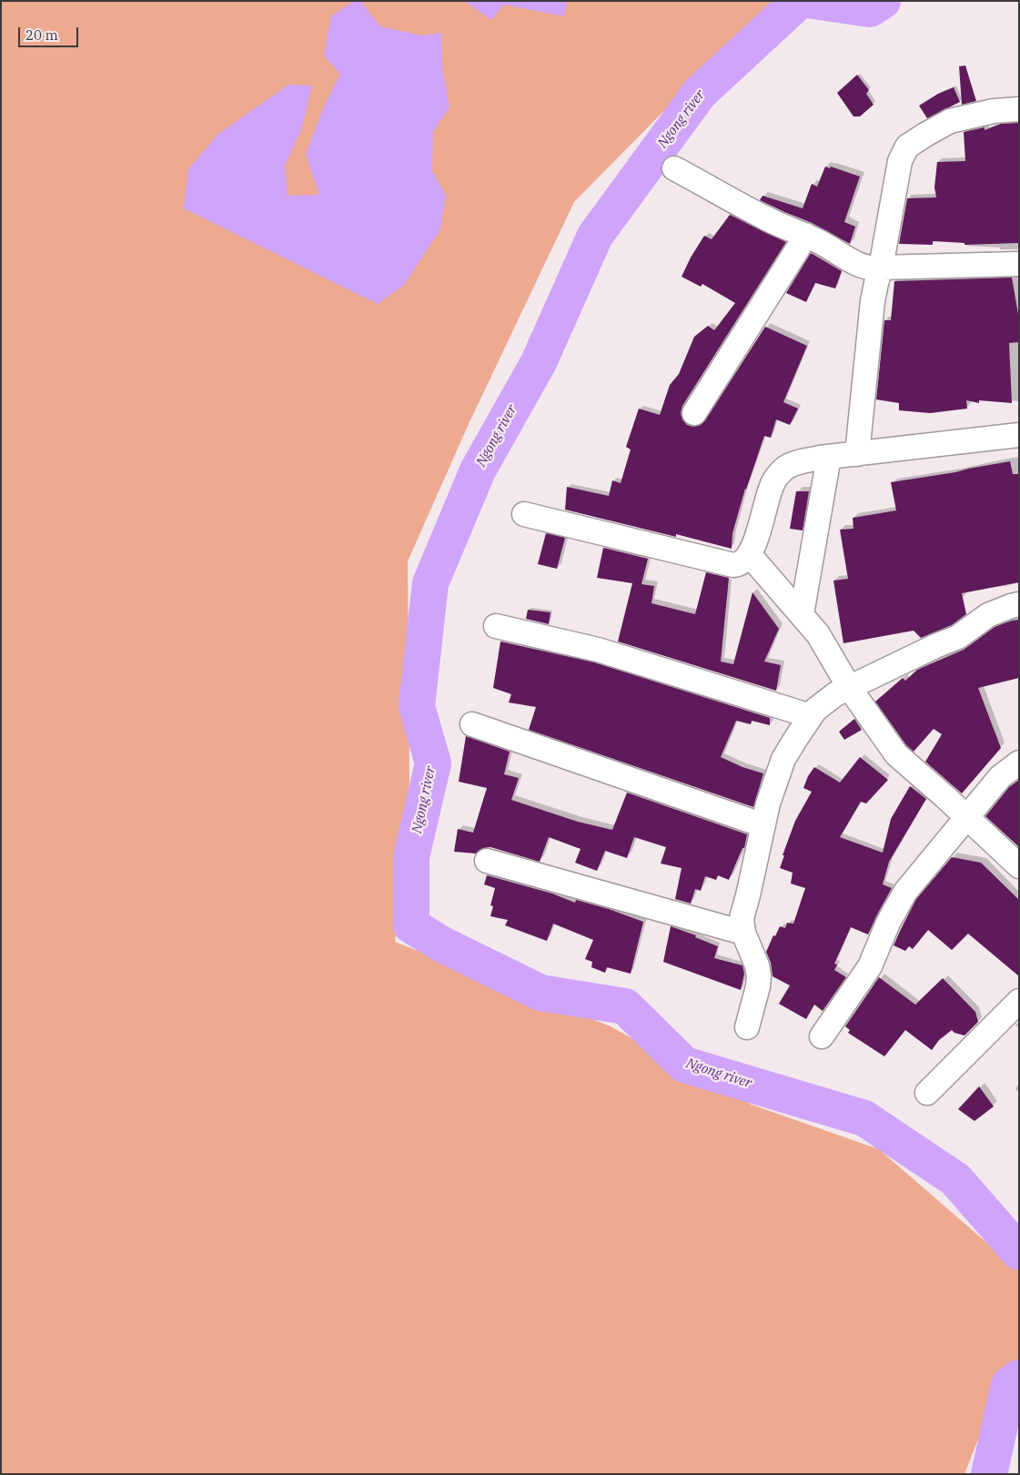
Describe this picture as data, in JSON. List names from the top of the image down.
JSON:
{
  "water": ["Ngong river"],
  "scale_bar": "20 m"
}
